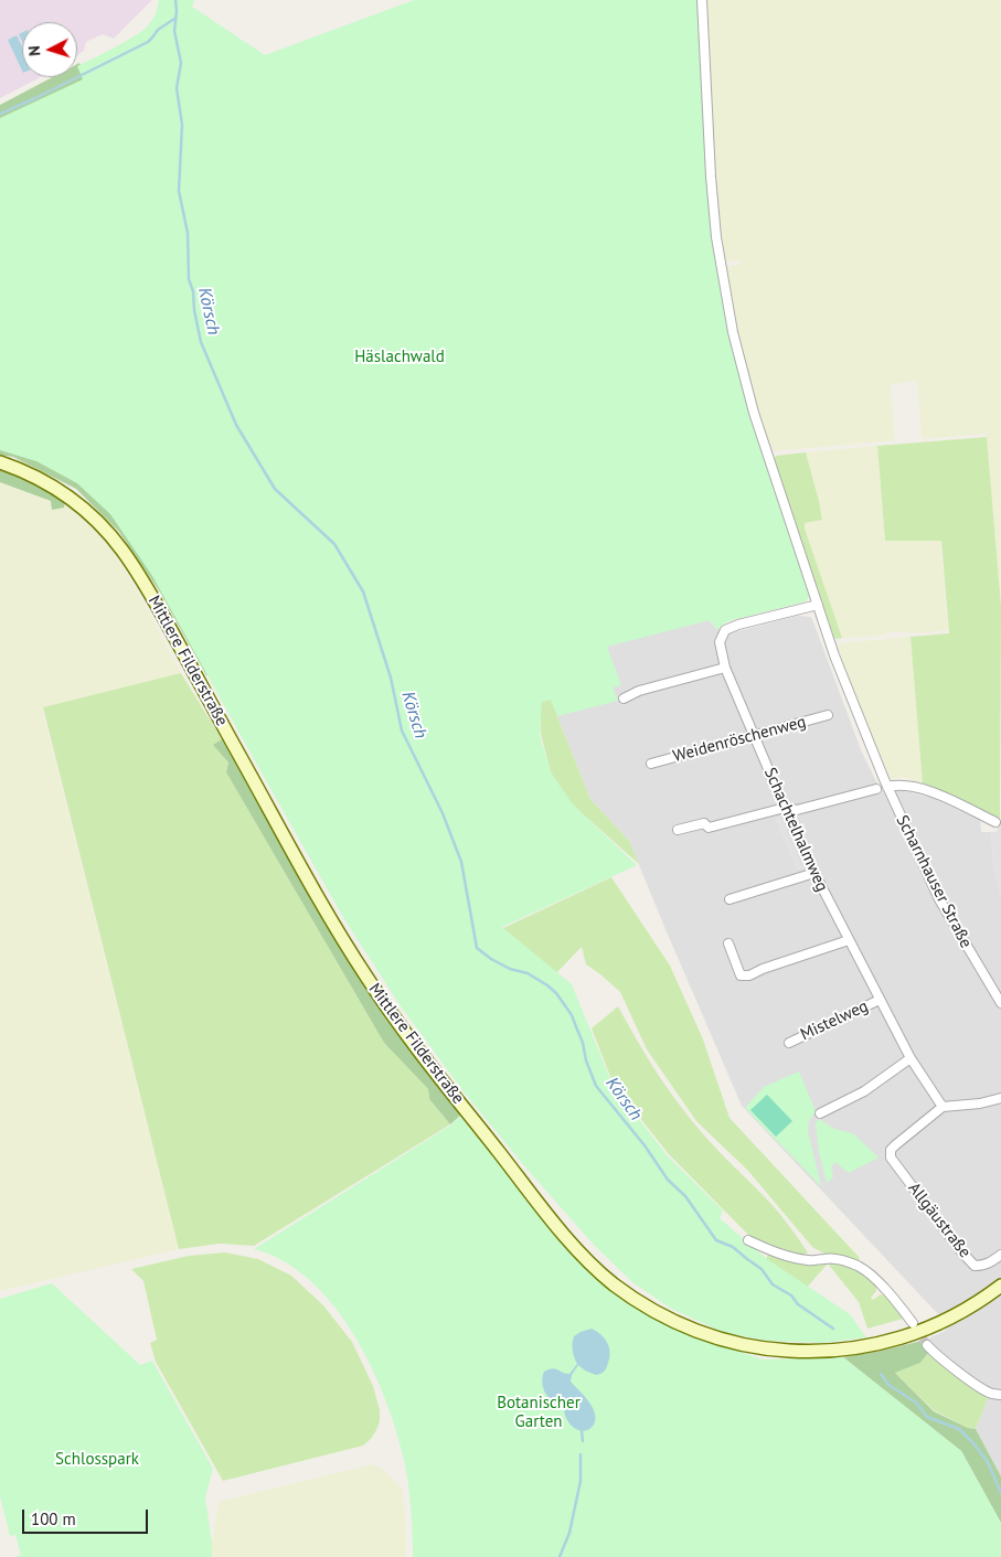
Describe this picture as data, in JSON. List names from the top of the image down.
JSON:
{
  "streets": {
    "main road": ["Mittlere Filderstraße"],
    "street": [
      "Weidenröschenweg",
      "Schachtelhalmweg",
      "Scharnhauser Straße",
      "Mistelweg",
      "Allgäustraße"
    ]
  },
  "crossings": [
    ["Weidenröschenweg", "Schachtelhalmweg"],
    ["Schachtelhalmweg", "Scharnhauser Straße"],
    ["Schachtelhalmweg", "Mistelweg"],
    ["Schachtelhalmweg", "Allgäustraße"]
  ],
  "water": ["Körsch"],
  "parks": ["Häslachwald", "Botanischer Garten", "Schlosspark"],
  "scale_bar": "100 m",
  "north": "left"
}
